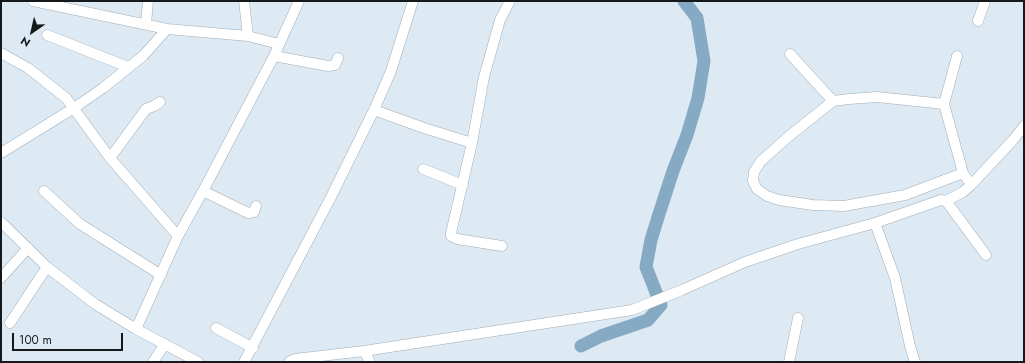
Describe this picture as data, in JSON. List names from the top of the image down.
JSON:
{
  "scale_bar": "100 m",
  "north": "bottom left"
}
